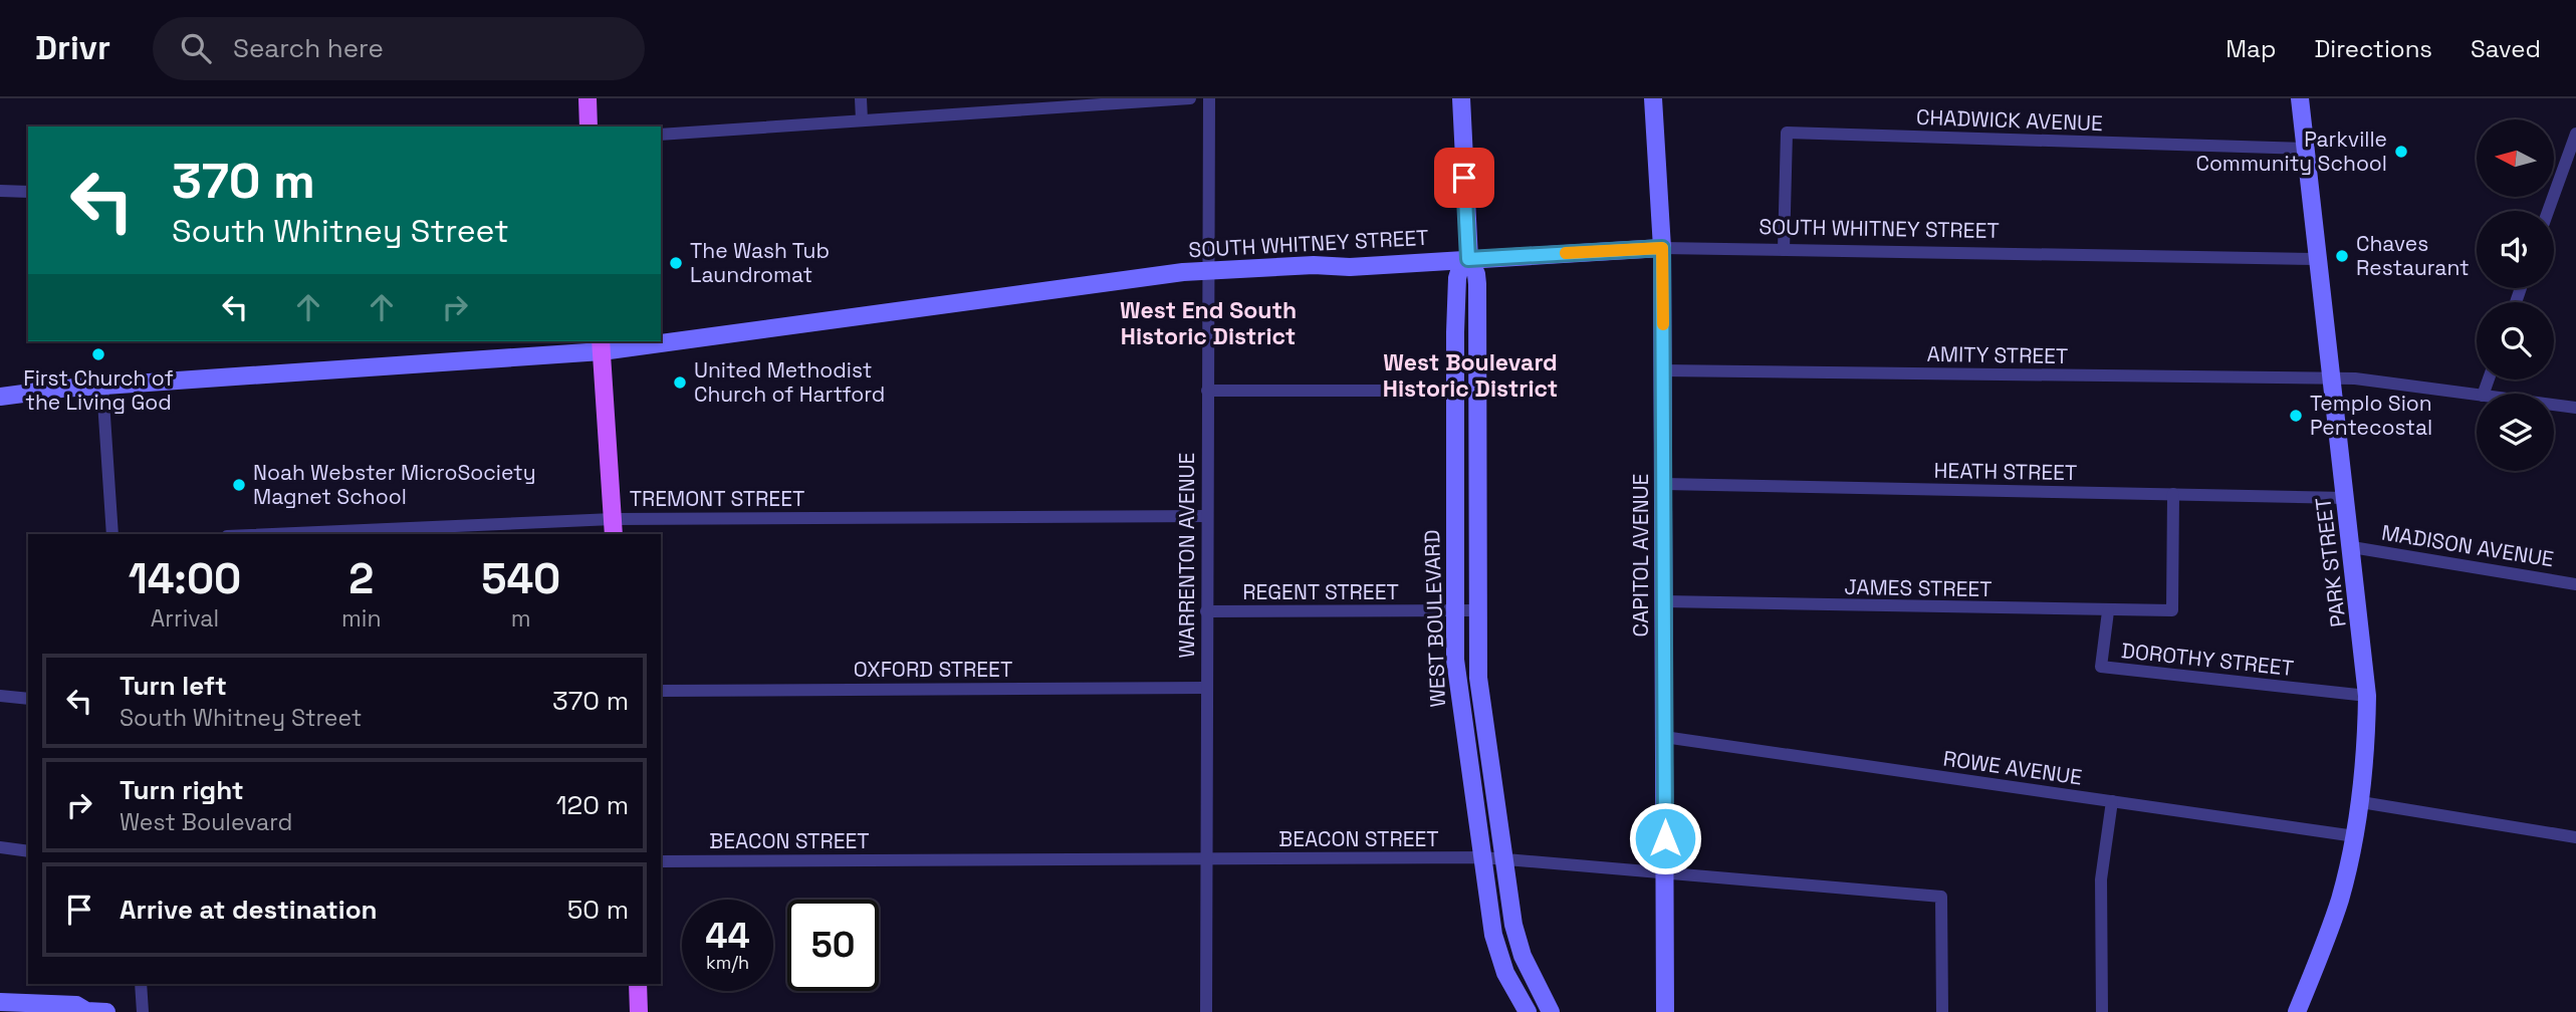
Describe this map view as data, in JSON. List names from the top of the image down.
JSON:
{
  "streets": {
    "main road": [
      "SOUTH WHITNEY STREET",
      "CAPITOL AVENUE",
      "PARK STREET",
      "WEST BOULEVARD"
    ],
    "street": [
      "CHADWICK AVENUE",
      "AMITY STREET",
      "HEATH STREET",
      "TREMONT STREET",
      "MADISON AVENUE",
      "WARRENTON AVENUE",
      "JAMES STREET",
      "REGENT STREET",
      "DOROTHY STREET",
      "OXFORD STREET",
      "ROWE AVENUE",
      "BEACON STREET"
    ]
  },
  "crossings": [
    ["CHADWICK AVENUE", "SOUTH WHITNEY STREET"],
    ["CHADWICK AVENUE", "PARK STREET"],
    ["SOUTH WHITNEY STREET", "WARRENTON AVENUE"],
    ["SOUTH WHITNEY STREET", "CAPITOL AVENUE"],
    ["SOUTH WHITNEY STREET", "PARK STREET"],
    ["SOUTH WHITNEY STREET", "WEST BOULEVARD"],
    ["AMITY STREET", "CAPITOL AVENUE"],
    ["AMITY STREET", "PARK STREET"],
    ["HEATH STREET", "CAPITOL AVENUE"],
    ["HEATH STREET", "PARK STREET"],
    ["HEATH STREET", "JAMES STREET"],
    ["TREMONT STREET", "WARRENTON AVENUE"],
    ["MADISON AVENUE", "PARK STREET"],
    ["WARRENTON AVENUE", "REGENT STREET"],
    ["WARRENTON AVENUE", "OXFORD STREET"],
    ["WARRENTON AVENUE", "BEACON STREET"],
    ["CAPITOL AVENUE", "JAMES STREET"],
    ["CAPITOL AVENUE", "ROWE AVENUE"],
    ["CAPITOL AVENUE", "BEACON STREET"],
    ["PARK STREET", "DOROTHY STREET"],
    ["PARK STREET", "ROWE AVENUE"],
    ["JAMES STREET", "DOROTHY STREET"],
    ["REGENT STREET", "WEST BOULEVARD"],
    ["WEST BOULEVARD", "BEACON STREET"]
  ],
  "districts": ["West End South Historic District", "West Boulevard Historic District"],
  "places": [
    "Parkville Community School",
    "Chaves Restaurant",
    "The Wash Tub Laundromat",
    "First Church of the Living God",
    "United Methodist Church of Hartford",
    "Templo Sion Pentecostal",
    "Noah Webster MicroSociety Magnet School"
  ],
  "north": "left",
  "page": {
    "header": "Drivr",
    "search": "Search here",
    "nav": ["Map", "Directions", "Saved"],
    "turn": ["370 m", "South Whitney Street"],
    "eta": [
      "14:00",
      "Arrival",
      "2",
      "min",
      "540",
      "m"
    ],
    "list": [
      {
        "name": "Turn left",
        "note": "South Whitney Street",
        "value": "370 m"
      },
      {
        "name": "Turn right",
        "note": "West Boulevard",
        "value": "120 m"
      },
      {
        "name": "Arrive at destination",
        "value": "50 m"
      }
    ],
    "speed": "44 km/h",
    "limit": "50"
  }
}
